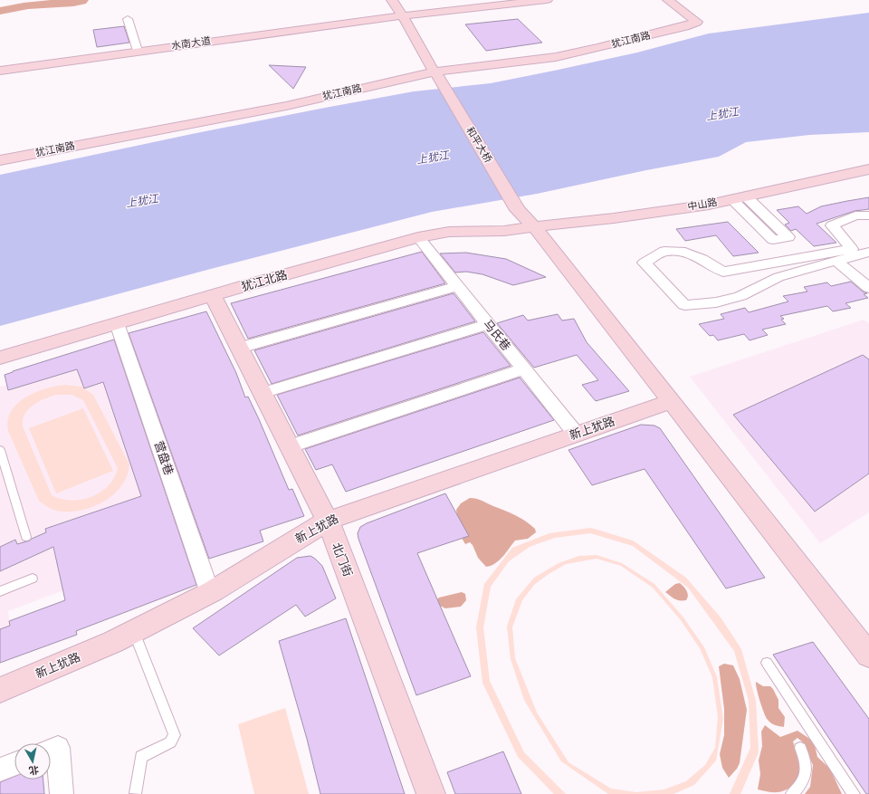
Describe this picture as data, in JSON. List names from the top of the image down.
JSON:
{
  "streets": {
    "street": [
      "犹江南路",
      "水南大道",
      "和平大桥",
      "中山路",
      "犹江北路",
      "马氏巷",
      "新上犹路",
      "营盘巷",
      "北门街"
    ]
  },
  "crossings": [
    ["犹江南路", "和平大桥"],
    ["水南大道", "和平大桥"],
    ["和平大桥", "中山路"],
    ["和平大桥", "犹江北路"],
    ["和平大桥", "新上犹路"],
    ["中山路", "犹江北路"],
    ["犹江北路", "马氏巷"],
    ["犹江北路", "营盘巷"],
    ["犹江北路", "北门街"],
    ["马氏巷", "新上犹路"],
    ["新上犹路", "营盘巷"],
    ["新上犹路", "北门街"]
  ],
  "water": ["上犹江"],
  "north": "bottom"
}
